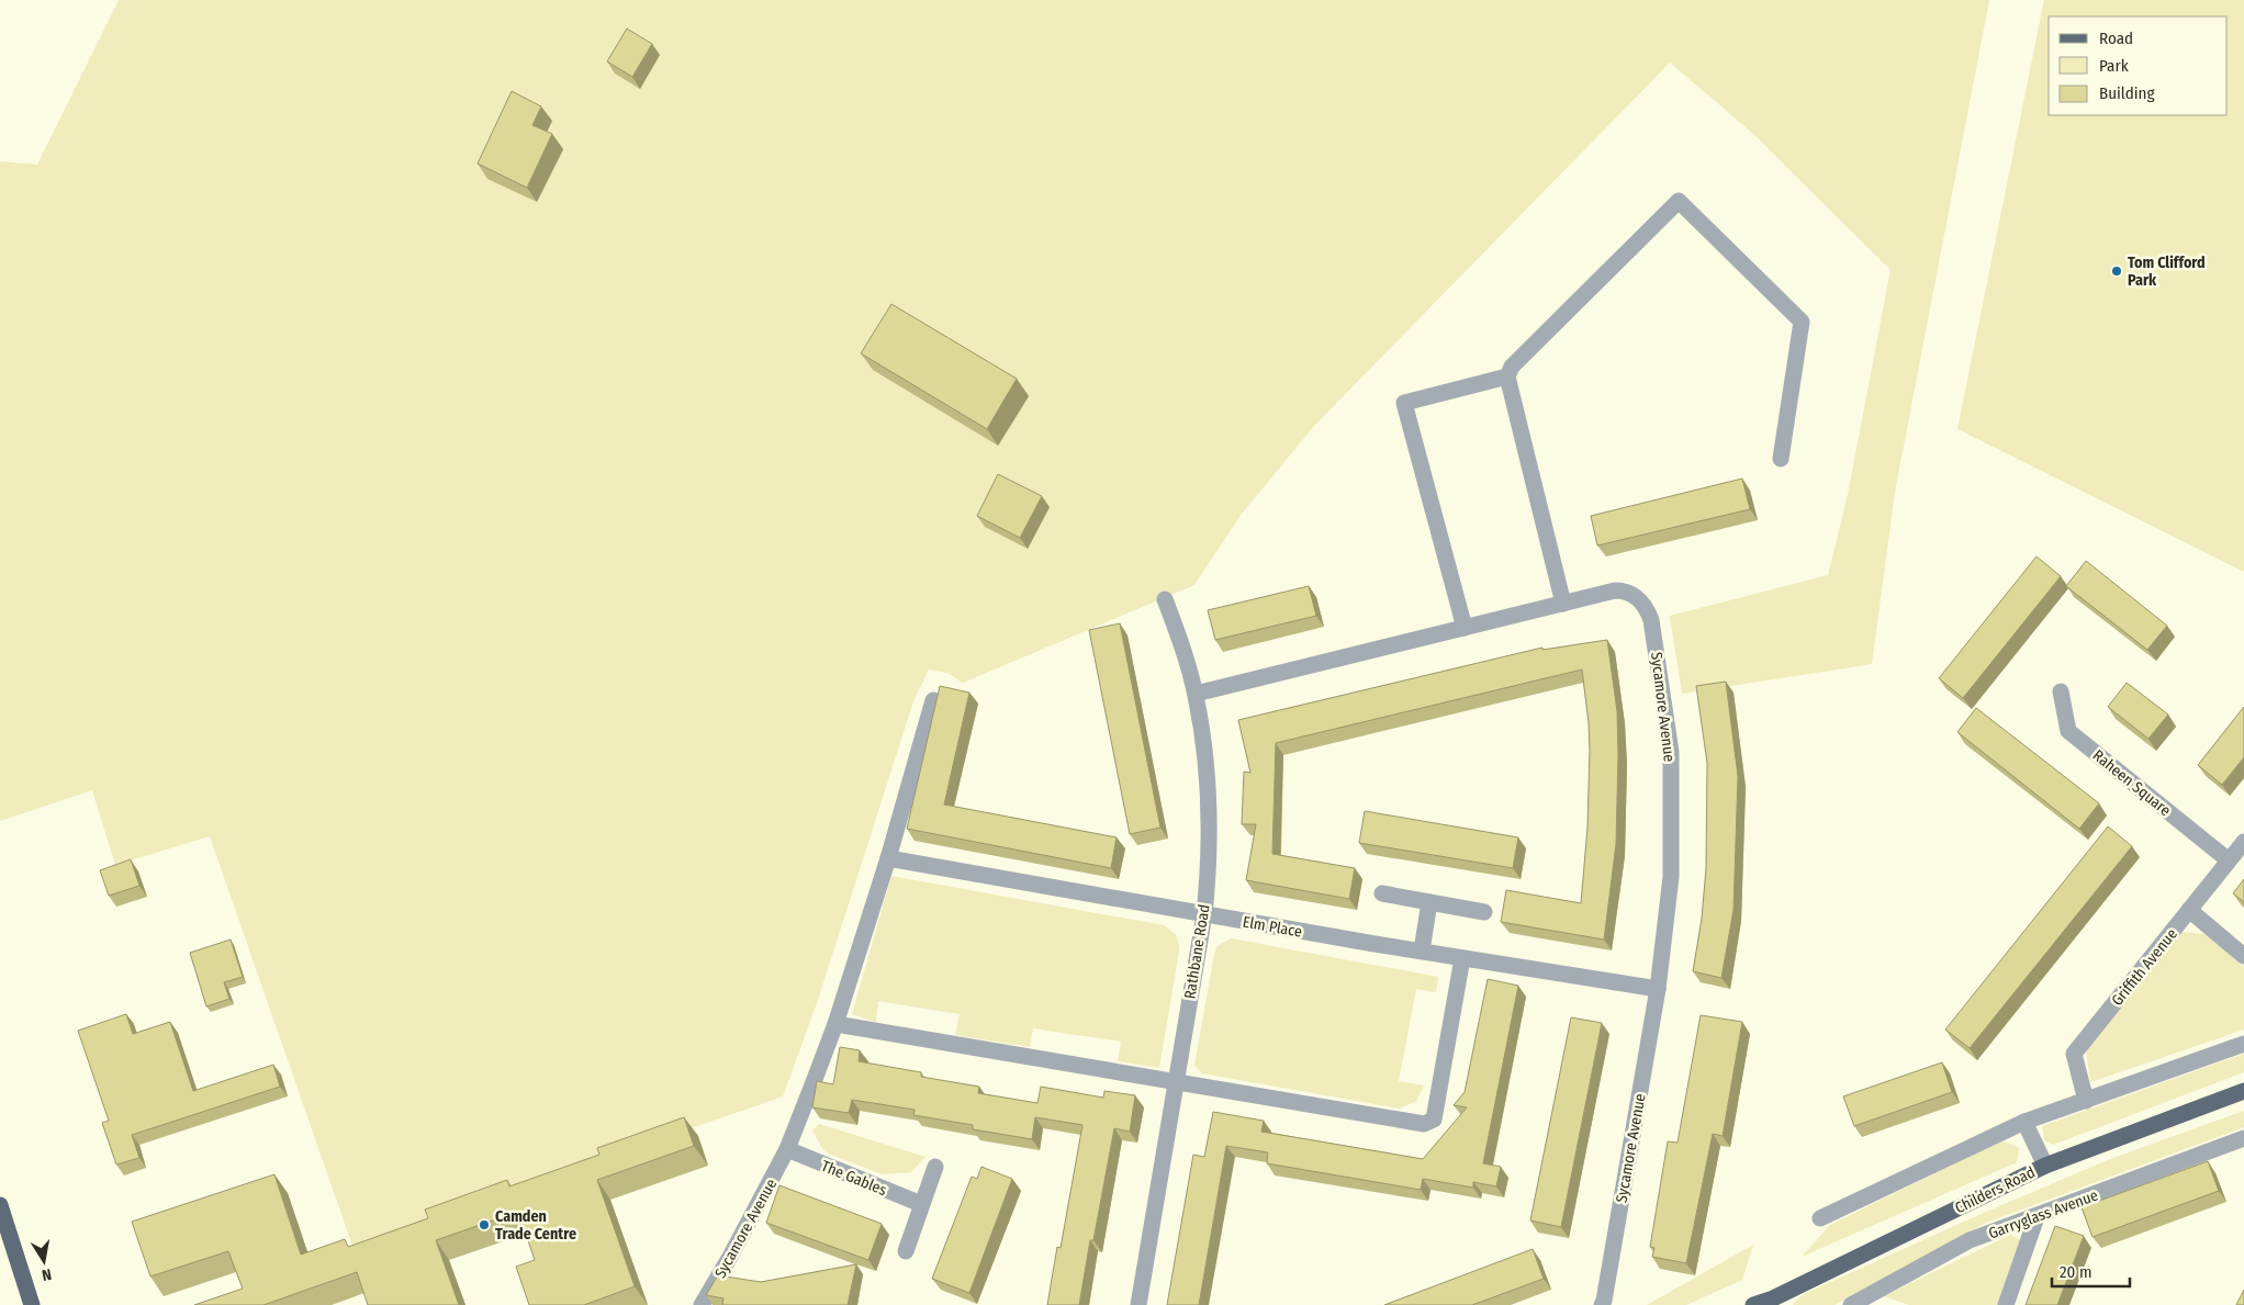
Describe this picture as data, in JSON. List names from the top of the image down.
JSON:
{
  "streets": {
    "main road": ["Childers Road"],
    "street": [
      "Sycamore Avenue",
      "Raheen Square",
      "Elm Place",
      "Rathbane Road",
      "Griffith Avenue",
      "The Gables",
      "Garryglass Avenue"
    ]
  },
  "crossings": [
    ["Sycamore Avenue", "Elm Place"],
    ["Sycamore Avenue", "Rathbane Road"],
    ["Sycamore Avenue", "The Gables"],
    ["Raheen Square", "Griffith Avenue"],
    ["Elm Place", "Rathbane Road"]
  ],
  "places": ["Tom Clifford Park", "Camden Trade Centre"],
  "legend": ["Road", "Park", "Building"],
  "scale_bar": "20 m",
  "north": "bottom"
}
